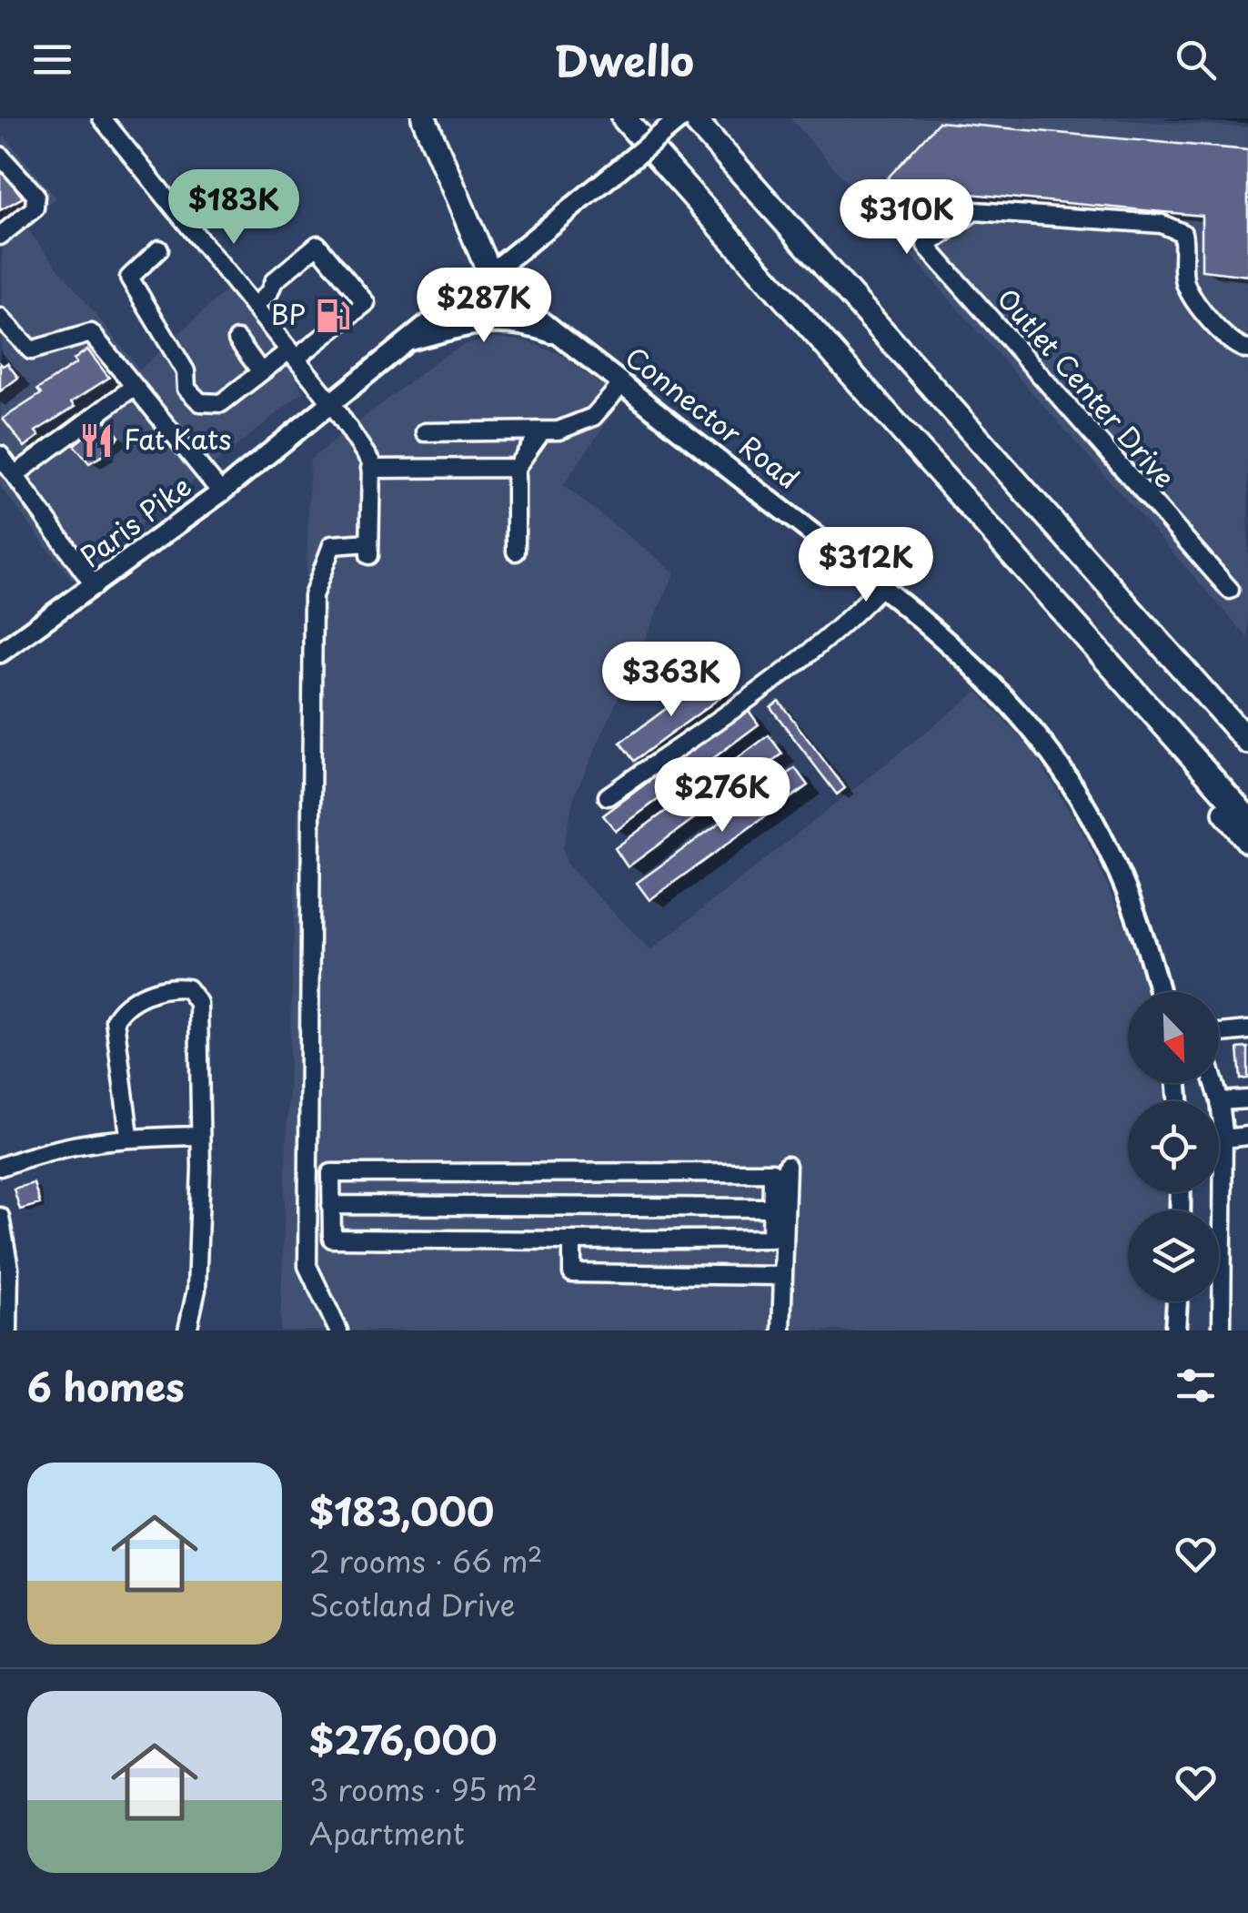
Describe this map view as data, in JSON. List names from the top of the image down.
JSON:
{
  "streets": {
    "main road": ["Connector Road", "Paris Pike"],
    "street": ["Outlet Center Drive"]
  },
  "crossings": [
    ["Connector Road", "Paris Pike"]
  ],
  "places": {
    "fuel station": ["BP"],
    "restaurant": ["Fat Kats"]
  },
  "north": "bottom right",
  "page": {
    "header": "Dwello",
    "price": [
      "$183K",
      "$310K",
      "$287K",
      "$312K",
      "$363K",
      "$276K"
    ],
    "heading": "6 homes",
    "list": [
      {
        "name": "$183,000",
        "note": "2 rooms · 66 m² · Scotland Drive"
      },
      {
        "name": "$276,000",
        "note": "3 rooms · 95 m² · Apartment"
      }
    ]
  }
}
